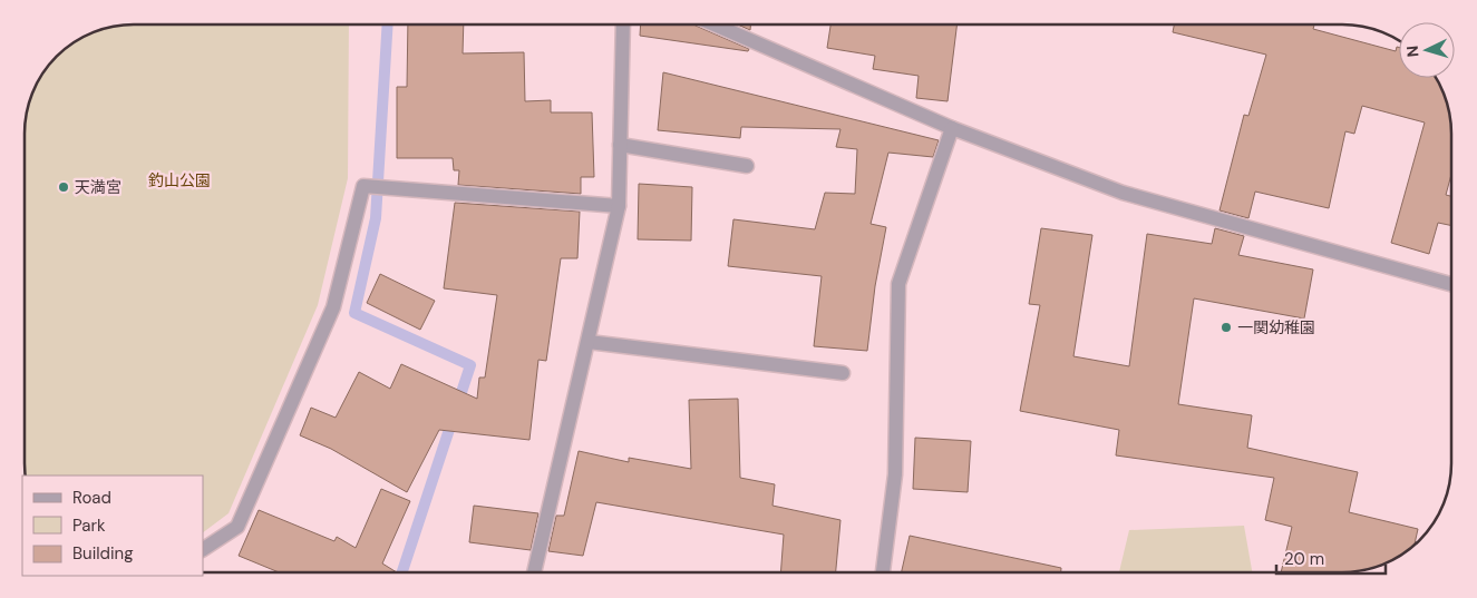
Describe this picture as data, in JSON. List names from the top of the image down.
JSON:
{
  "parks": ["釣山公園"],
  "places": ["天満宮", "一関幼稚園"],
  "legend": ["Road", "Park", "Building"],
  "scale_bar": "20 m",
  "north": "left"
}
